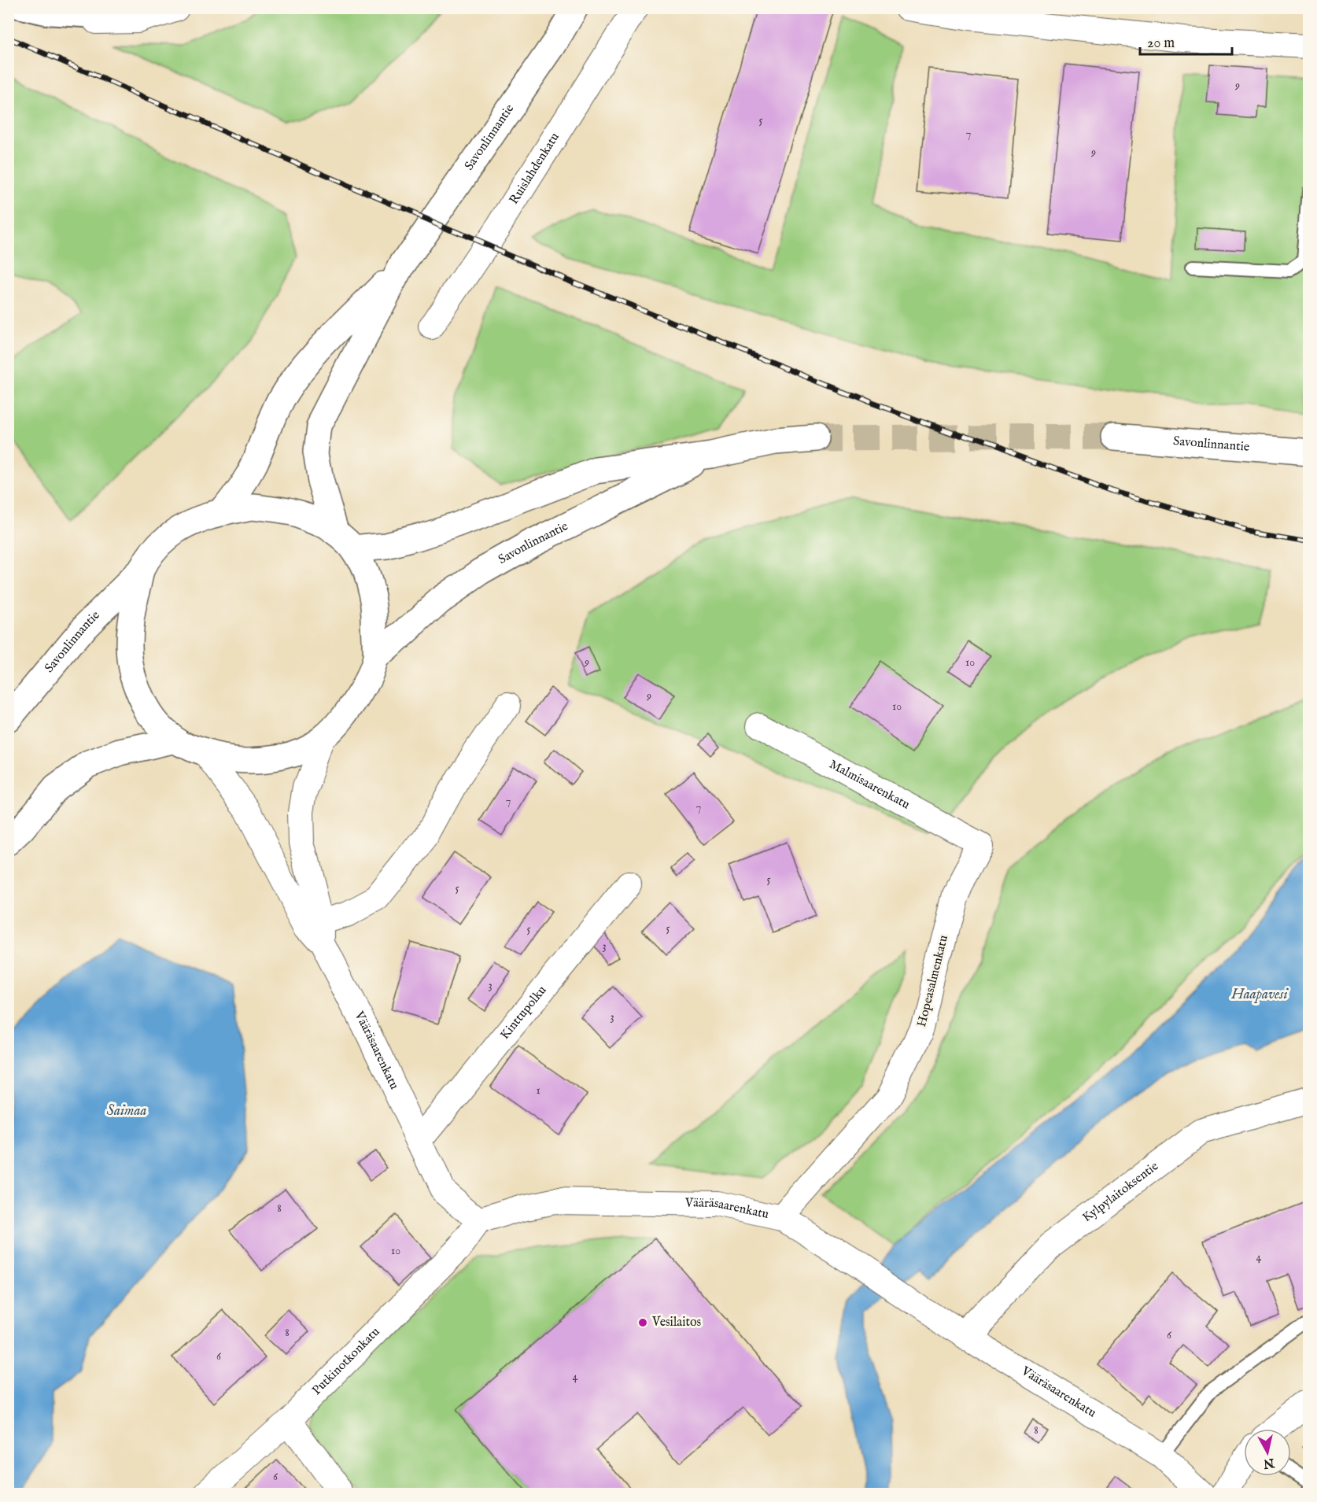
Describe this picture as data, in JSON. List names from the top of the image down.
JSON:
{
  "streets": {
    "main road": ["Savonlinnantie"],
    "street": [
      "Ruislahdenkatu",
      "Malmisaarenkatu",
      "Hopeasalmenkatu",
      "Kinttupolku",
      "Vääräsaarenkatu",
      "Kylpylaitoksentie",
      "Putkinotkonkatu"
    ]
  },
  "crossings": [
    ["Malmisaarenkatu", "Hopeasalmenkatu"],
    ["Hopeasalmenkatu", "Vääräsaarenkatu"],
    ["Kinttupolku", "Vääräsaarenkatu"],
    ["Vääräsaarenkatu", "Kylpylaitoksentie"],
    ["Vääräsaarenkatu", "Putkinotkonkatu"]
  ],
  "water": ["Haapavesi", "Saimaa"],
  "places": ["Vesilaitos"],
  "house_numbers": [
    "9",
    "5",
    "7",
    "9",
    "9",
    "10",
    "9",
    "10",
    "7",
    "7",
    "5",
    "5",
    "5",
    "5",
    "3",
    "3",
    "3",
    "1",
    "8",
    "10",
    "4",
    "8",
    "6",
    "6",
    "4",
    "8",
    "6"
  ],
  "scale_bar": "20 m",
  "north": "bottom"
}
